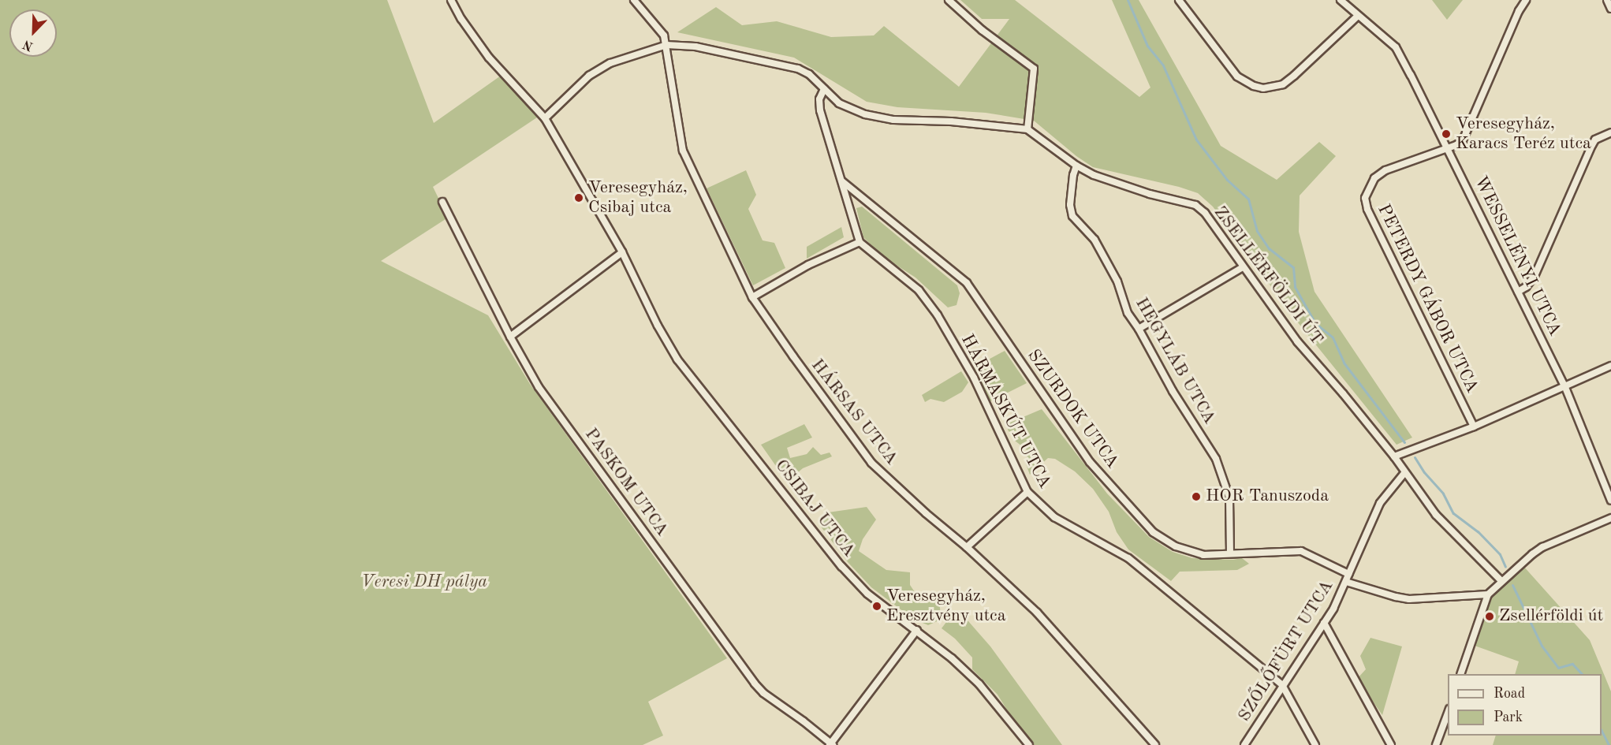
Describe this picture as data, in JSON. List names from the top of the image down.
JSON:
{
  "streets": {
    "street": [
      "WESSELÉNYI UTCA",
      "ZSELLÉRFÖLDI ÚT",
      "PETERDY GÁBOR UTCA",
      "HEGYLÁB UTCA",
      "SZURDOK UTCA",
      "HÁRMASKÚT UTCA",
      "HÁRSAS UTCA",
      "PASKOM UTCA",
      "CSIBAJ UTCA",
      "SZŐLŐFÜRT UTCA"
    ]
  },
  "crossings": [
    ["WESSELÉNYI UTCA", "PETERDY GÁBOR UTCA"],
    ["ZSELLÉRFÖLDI ÚT", "HEGYLÁB UTCA"],
    ["ZSELLÉRFÖLDI ÚT", "SZŐLŐFÜRT UTCA"],
    ["HEGYLÁB UTCA", "SZURDOK UTCA"],
    ["SZURDOK UTCA", "SZŐLŐFÜRT UTCA"],
    ["HÁRMASKÚT UTCA", "SZŐLŐFÜRT UTCA"]
  ],
  "parks": ["Veresi DH pálya"],
  "places": [
    "Veresegyház, Karacs Teréz utca",
    "Veresegyház, Csibaj utca",
    "HOR Tanuszoda",
    "Veresegyház, Eresztvény utca",
    "Zsellérföldi út"
  ],
  "legend": ["Road", "Park"],
  "north": "bottom left"
}
